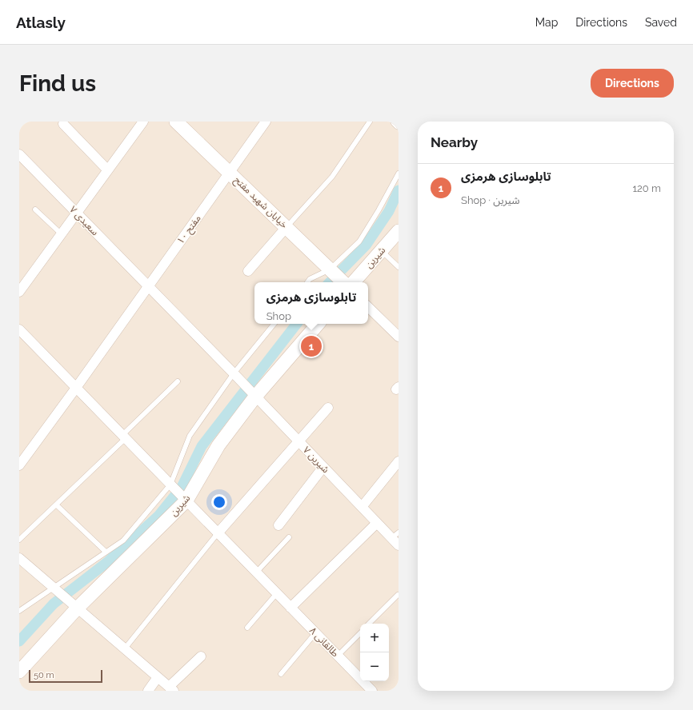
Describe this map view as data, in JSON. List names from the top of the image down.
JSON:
{
  "streets": {
    "street": [
      "خیابان شهید مفتح",
      "سعیدی ۷",
      "مفتح ۱۰",
      "شیرین",
      "شیرین ۷",
      "طالقانی ۸"
    ]
  },
  "crossings": [
    ["خیابان شهید مفتح", "مفتح ۱۰"],
    ["سعیدی ۷", "مفتح ۱۰"],
    ["سعیدی ۷", "شیرین ۷"],
    ["مفتح ۱۰", "طالقانی ۸"],
    ["شیرین", "شیرین ۷"],
    ["شیرین", "طالقانی ۸"]
  ],
  "scale_bar": "50 m",
  "page": {
    "header": "Atlasly",
    "nav": ["Map", "Directions", "Saved"],
    "buttons": "Directions",
    "title": "Find us",
    "heading": "Nearby",
    "list": [
      {
        "mark": "1",
        "name": "تابلوسازی هرمزی",
        "note": "Shop · شیرین",
        "value": "120 m"
      }
    ],
    "popup": ["تابلوسازی هرمزی", "Shop"],
    "pins": "1",
    "map_buttons": ["+", "−"],
    "scale": "50 m"
  }
}
